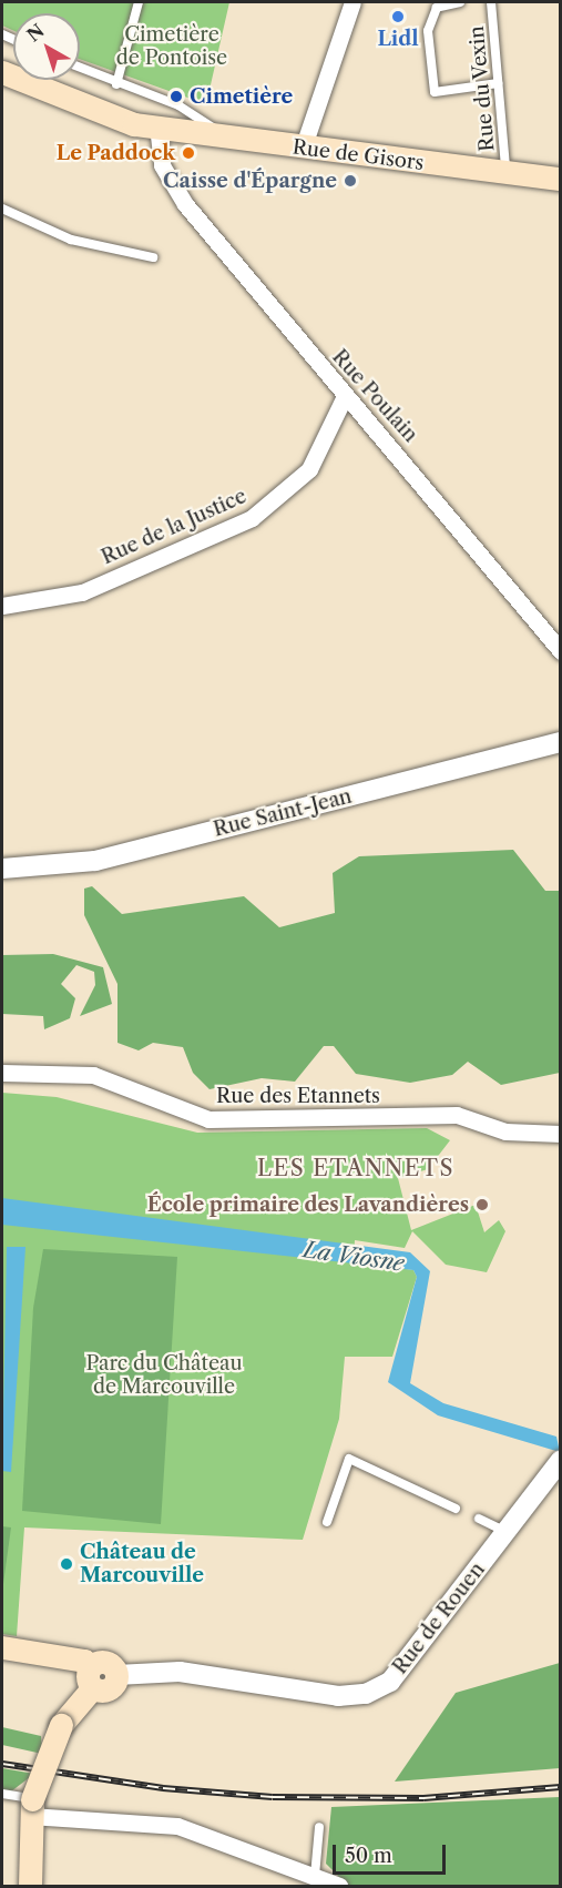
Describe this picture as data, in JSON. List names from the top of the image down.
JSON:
{
  "streets": {
    "main road": ["Rue de Gisors"],
    "street": [
      "Rue Poulain",
      "Rue de la Justice",
      "Rue Saint-Jean",
      "Rue des Etannets",
      "Rue de Rouen"
    ],
    "lane": ["Rue du Vexin"]
  },
  "crossings": [
    ["Rue du Vexin", "Rue de Gisors"],
    ["Rue de Gisors", "Rue Poulain"],
    ["Rue Poulain", "Rue de la Justice"]
  ],
  "districts": ["LES ETANNETS"],
  "water": ["La Viosne"],
  "parks": ["Cimetière de Pontoise", "Parc du Château de Marcouville"],
  "places": [
    "Lidl",
    "Cimetière",
    "Le Paddock",
    "Caisse d'Épargne",
    "École primaire des Lavandières",
    "Château de Marcouville"
  ],
  "scale_bar": "50 m",
  "north": "top left"
}
